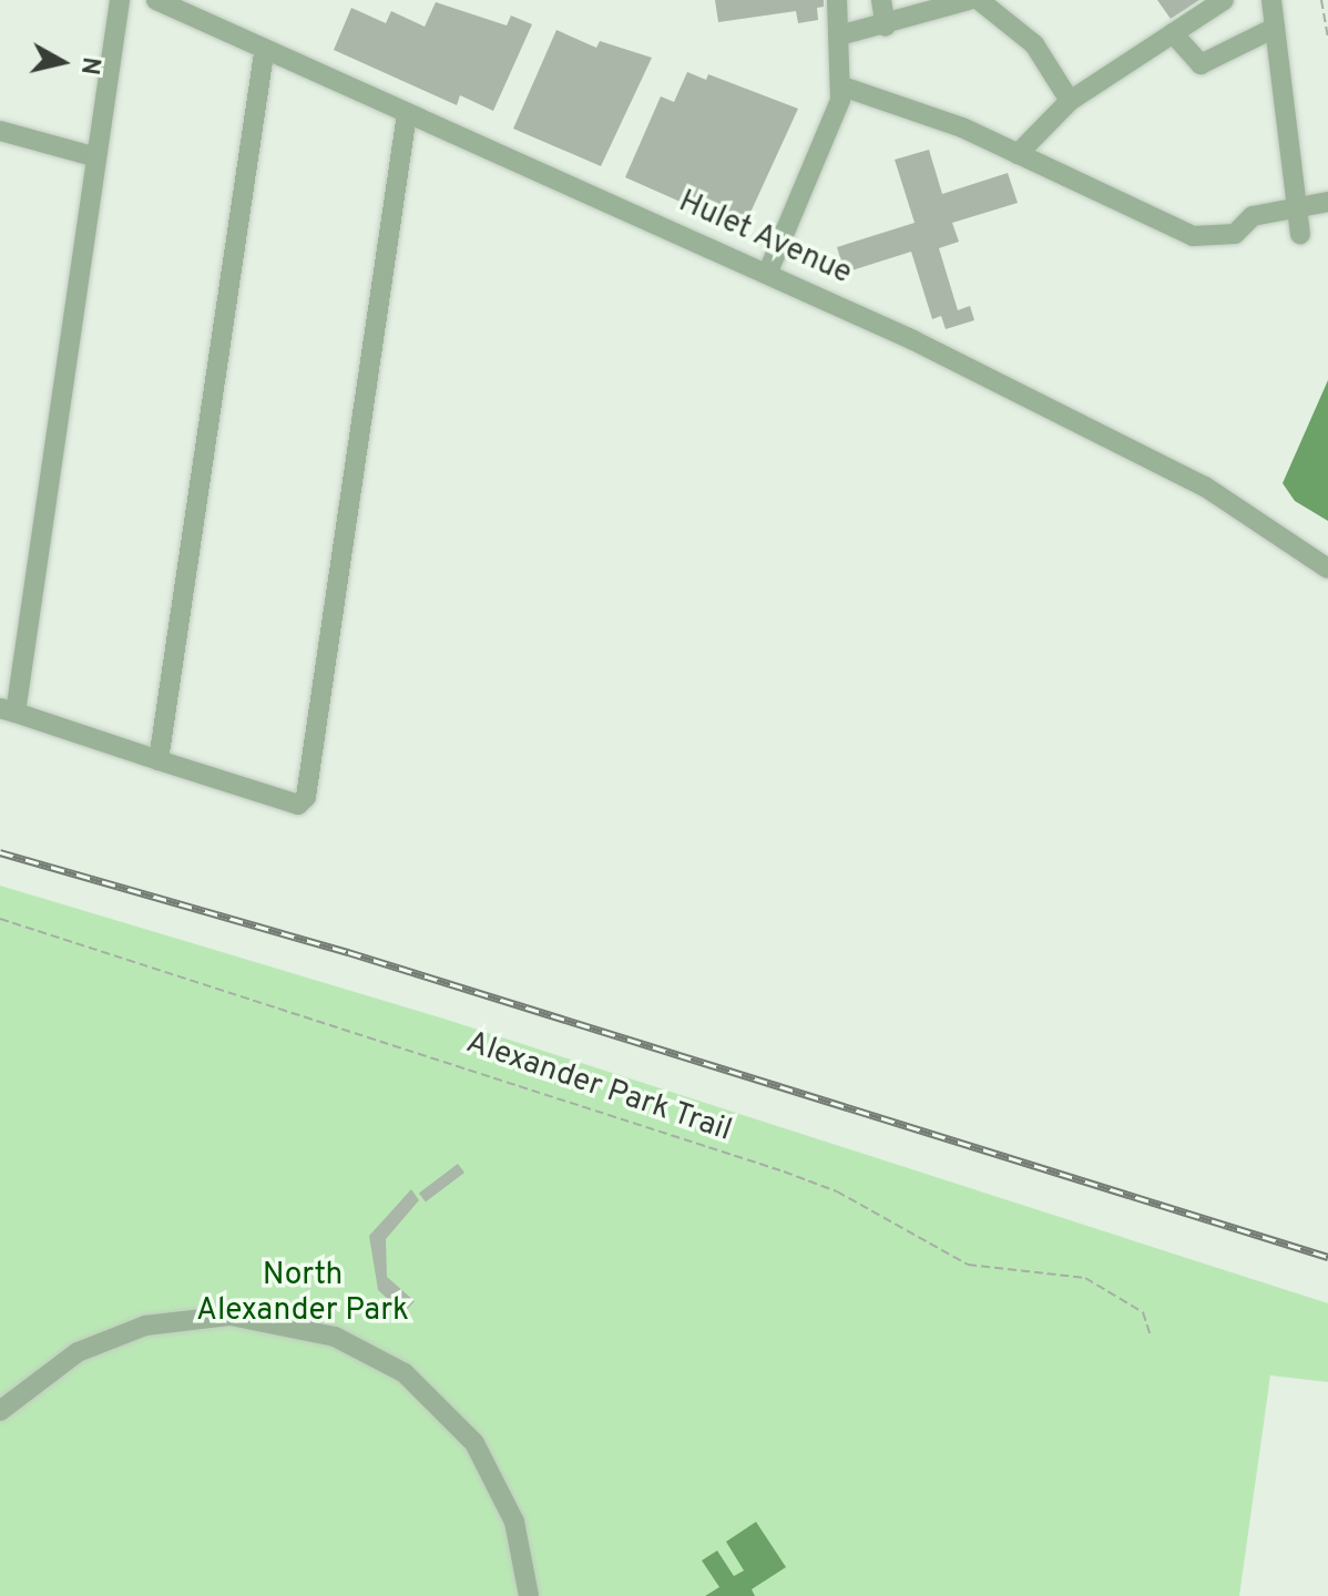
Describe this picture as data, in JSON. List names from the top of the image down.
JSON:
{
  "streets": {
    "street": ["Hulet Avenue"],
    "path": ["Alexander Park Trail"]
  },
  "parks": ["North Alexander Park"],
  "north": "right"
}
